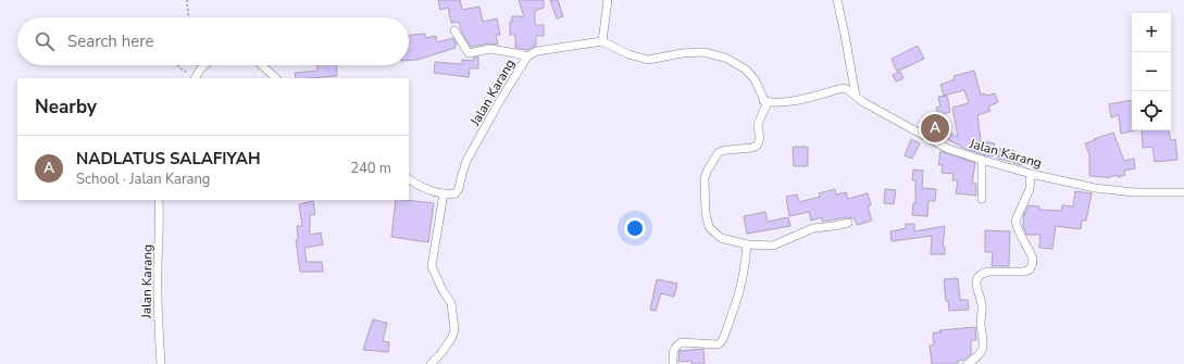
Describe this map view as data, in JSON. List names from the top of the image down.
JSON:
{
  "streets": {
    "street": ["Jalan Karang"]
  },
  "page": {
    "map_buttons": ["+", "−"],
    "search": "Search here",
    "heading": "Nearby",
    "pins": "A",
    "list": [
      {
        "mark": "A",
        "name": "NADLATUS SALAFIYAH",
        "note": "School · Jalan Karang",
        "value": "240 m"
      }
    ]
  }
}
